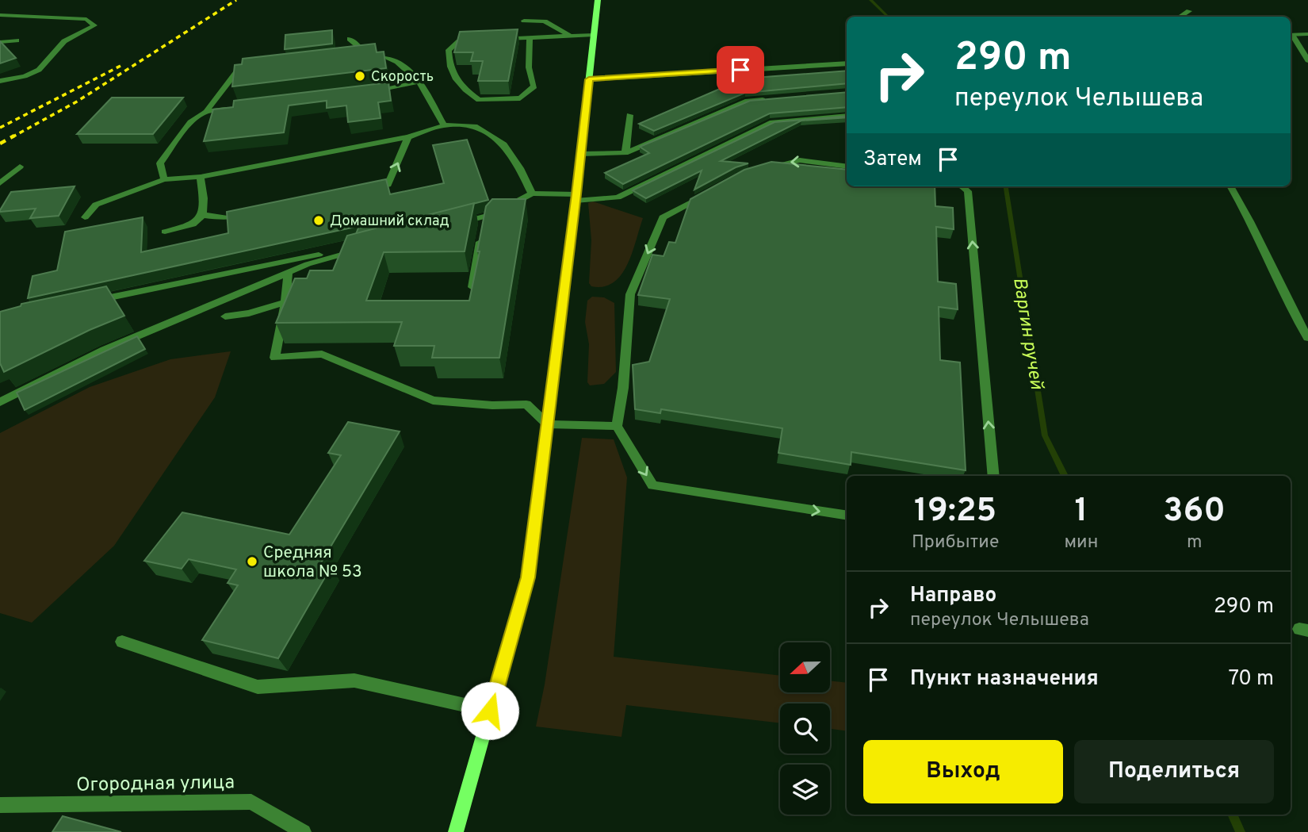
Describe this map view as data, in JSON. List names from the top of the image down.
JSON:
{
  "streets": {
    "street": ["Огородная улица"]
  },
  "water": ["Варгин ручей"],
  "places": ["Скорость", "Домашний склад", "Средняя школа № 53"],
  "north": "left",
  "page": {
    "turn": ["290 m", "переулок Челышева"],
    "then": "Затем",
    "eta": [
      "19:25",
      "Прибытие",
      "1",
      "мин",
      "360",
      "m"
    ],
    "list": [
      {
        "name": "Направо",
        "note": "переулок Челышева",
        "value": "290 m"
      },
      {
        "name": "Пункт назначения",
        "value": "70 m"
      }
    ],
    "buttons": ["Выход", "Поделиться"]
  }
}
